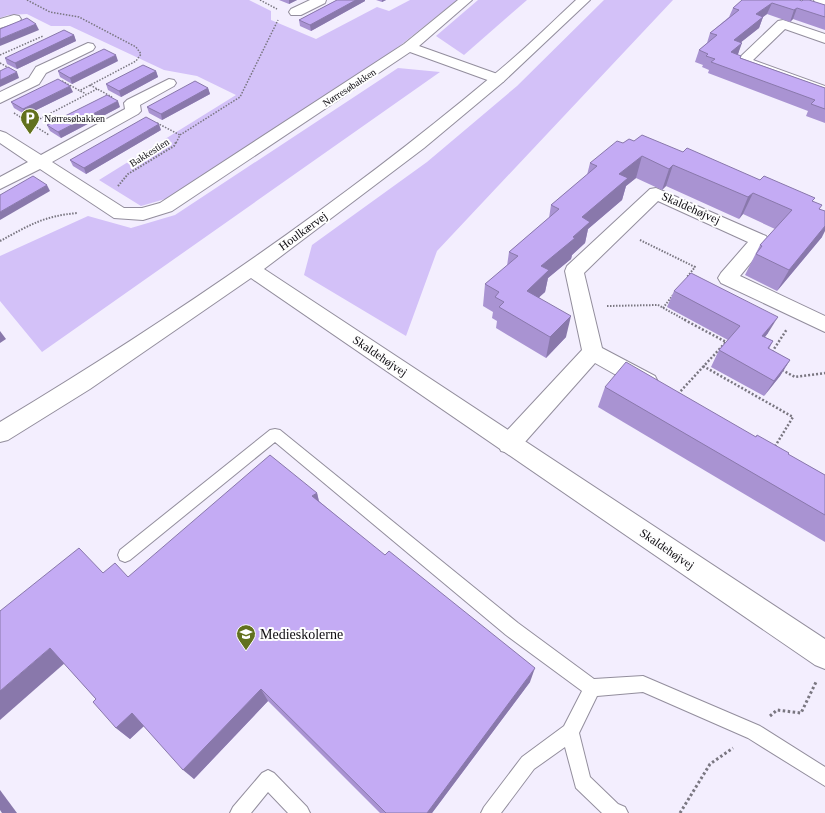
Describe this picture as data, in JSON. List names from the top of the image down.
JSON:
{
  "streets": {
    "street": ["Nørresøbakken", "Skaldehøjvej", "Houlkærvej"],
    "path": ["Bakkestien"]
  },
  "crossings": [
    ["Nørresøbakken", "Bakkestien"],
    ["Skaldehøjvej", "Houlkærvej"]
  ],
  "places": {
    "parking": ["Nørresøbakken"],
    "school or university": ["Medieskolerne"]
  }
}
